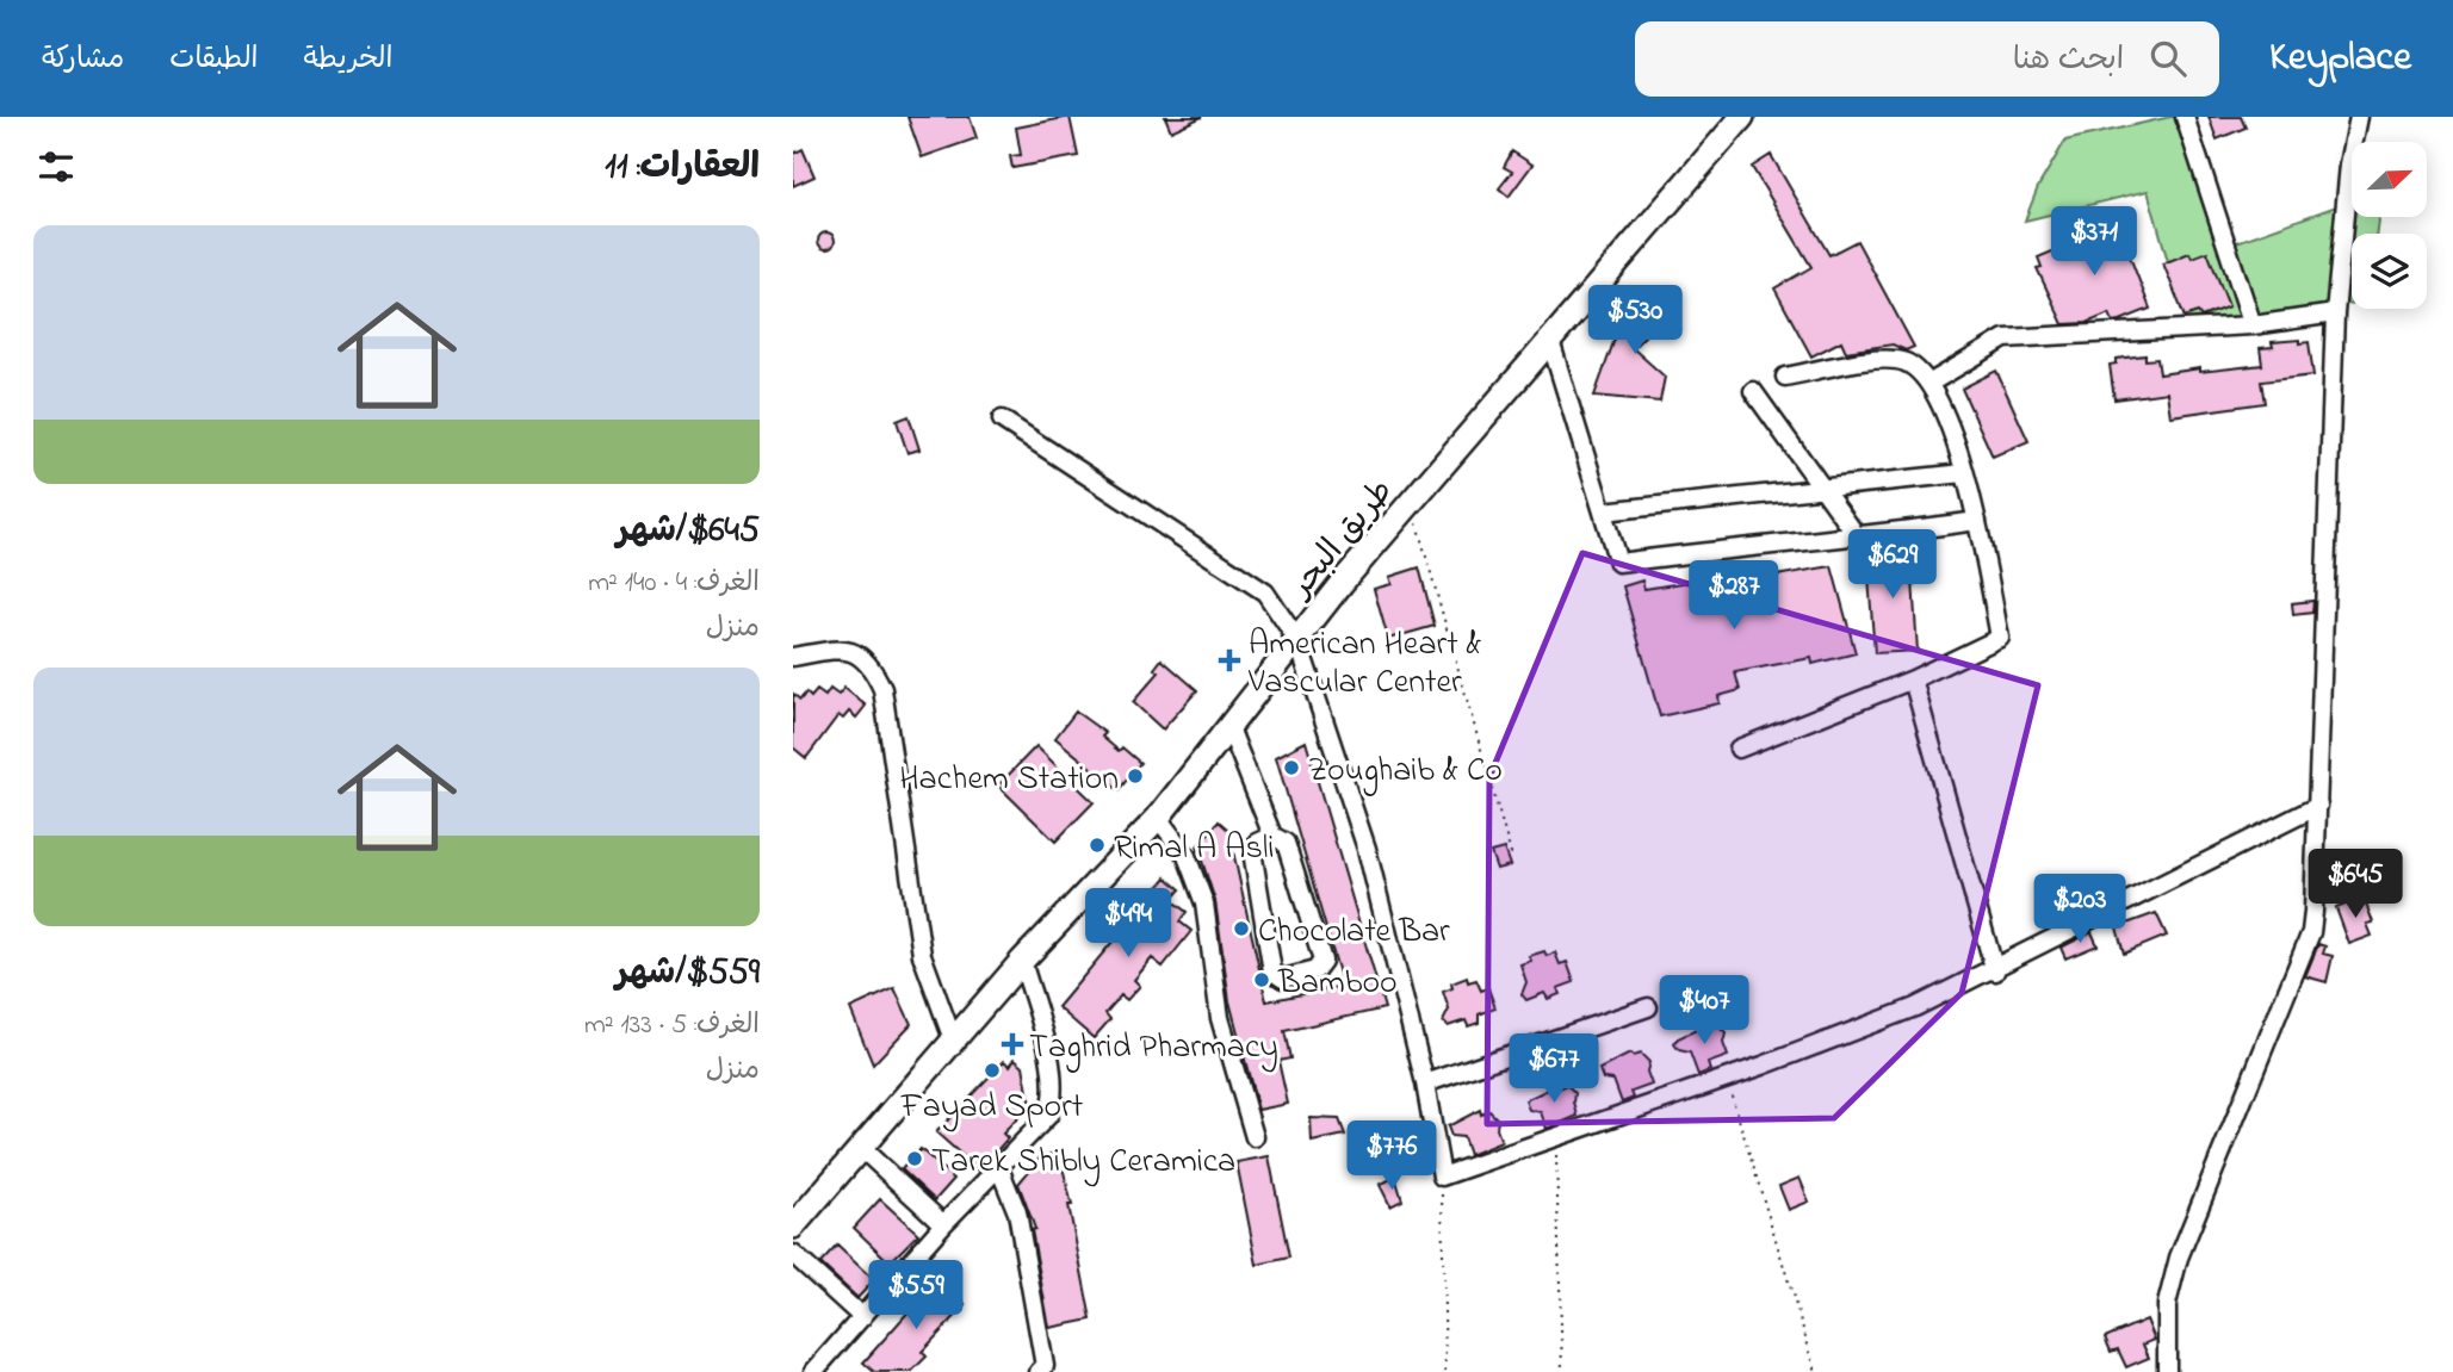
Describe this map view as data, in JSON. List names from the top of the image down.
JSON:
{
  "streets": {
    "highway": ["طريق البحر"]
  },
  "places": {
    "health": ["American Heart & Vascular Center", "Taghrid Pharmacy"],
    "other": [
      "Zoughaib & Co",
      "Hachem Station",
      "Rimal A Asli",
      "Chocolate Bar",
      "Bamboo",
      "Fayad Sport",
      "Tarek Shibly Ceramica"
    ]
  },
  "north": "top right",
  "page": {
    "header": "Keyplace",
    "search": "ابحث هنا",
    "nav": ["الخريطة", "الطبقات", "مشاركة"],
    "heading": "العقارات: 11",
    "price": [
      "$371",
      "$530",
      "$629",
      "$287",
      "$645",
      "$203",
      "$494",
      "$407",
      "$677",
      "$776",
      "$559"
    ],
    "list": [
      {
        "name": "$645/شهر",
        "note": "الغرف: 4 · 140 m² · منزل"
      },
      {
        "name": "$559/شهر",
        "note": "الغرف: 5 · 133 m² · منزل"
      }
    ]
  }
}
